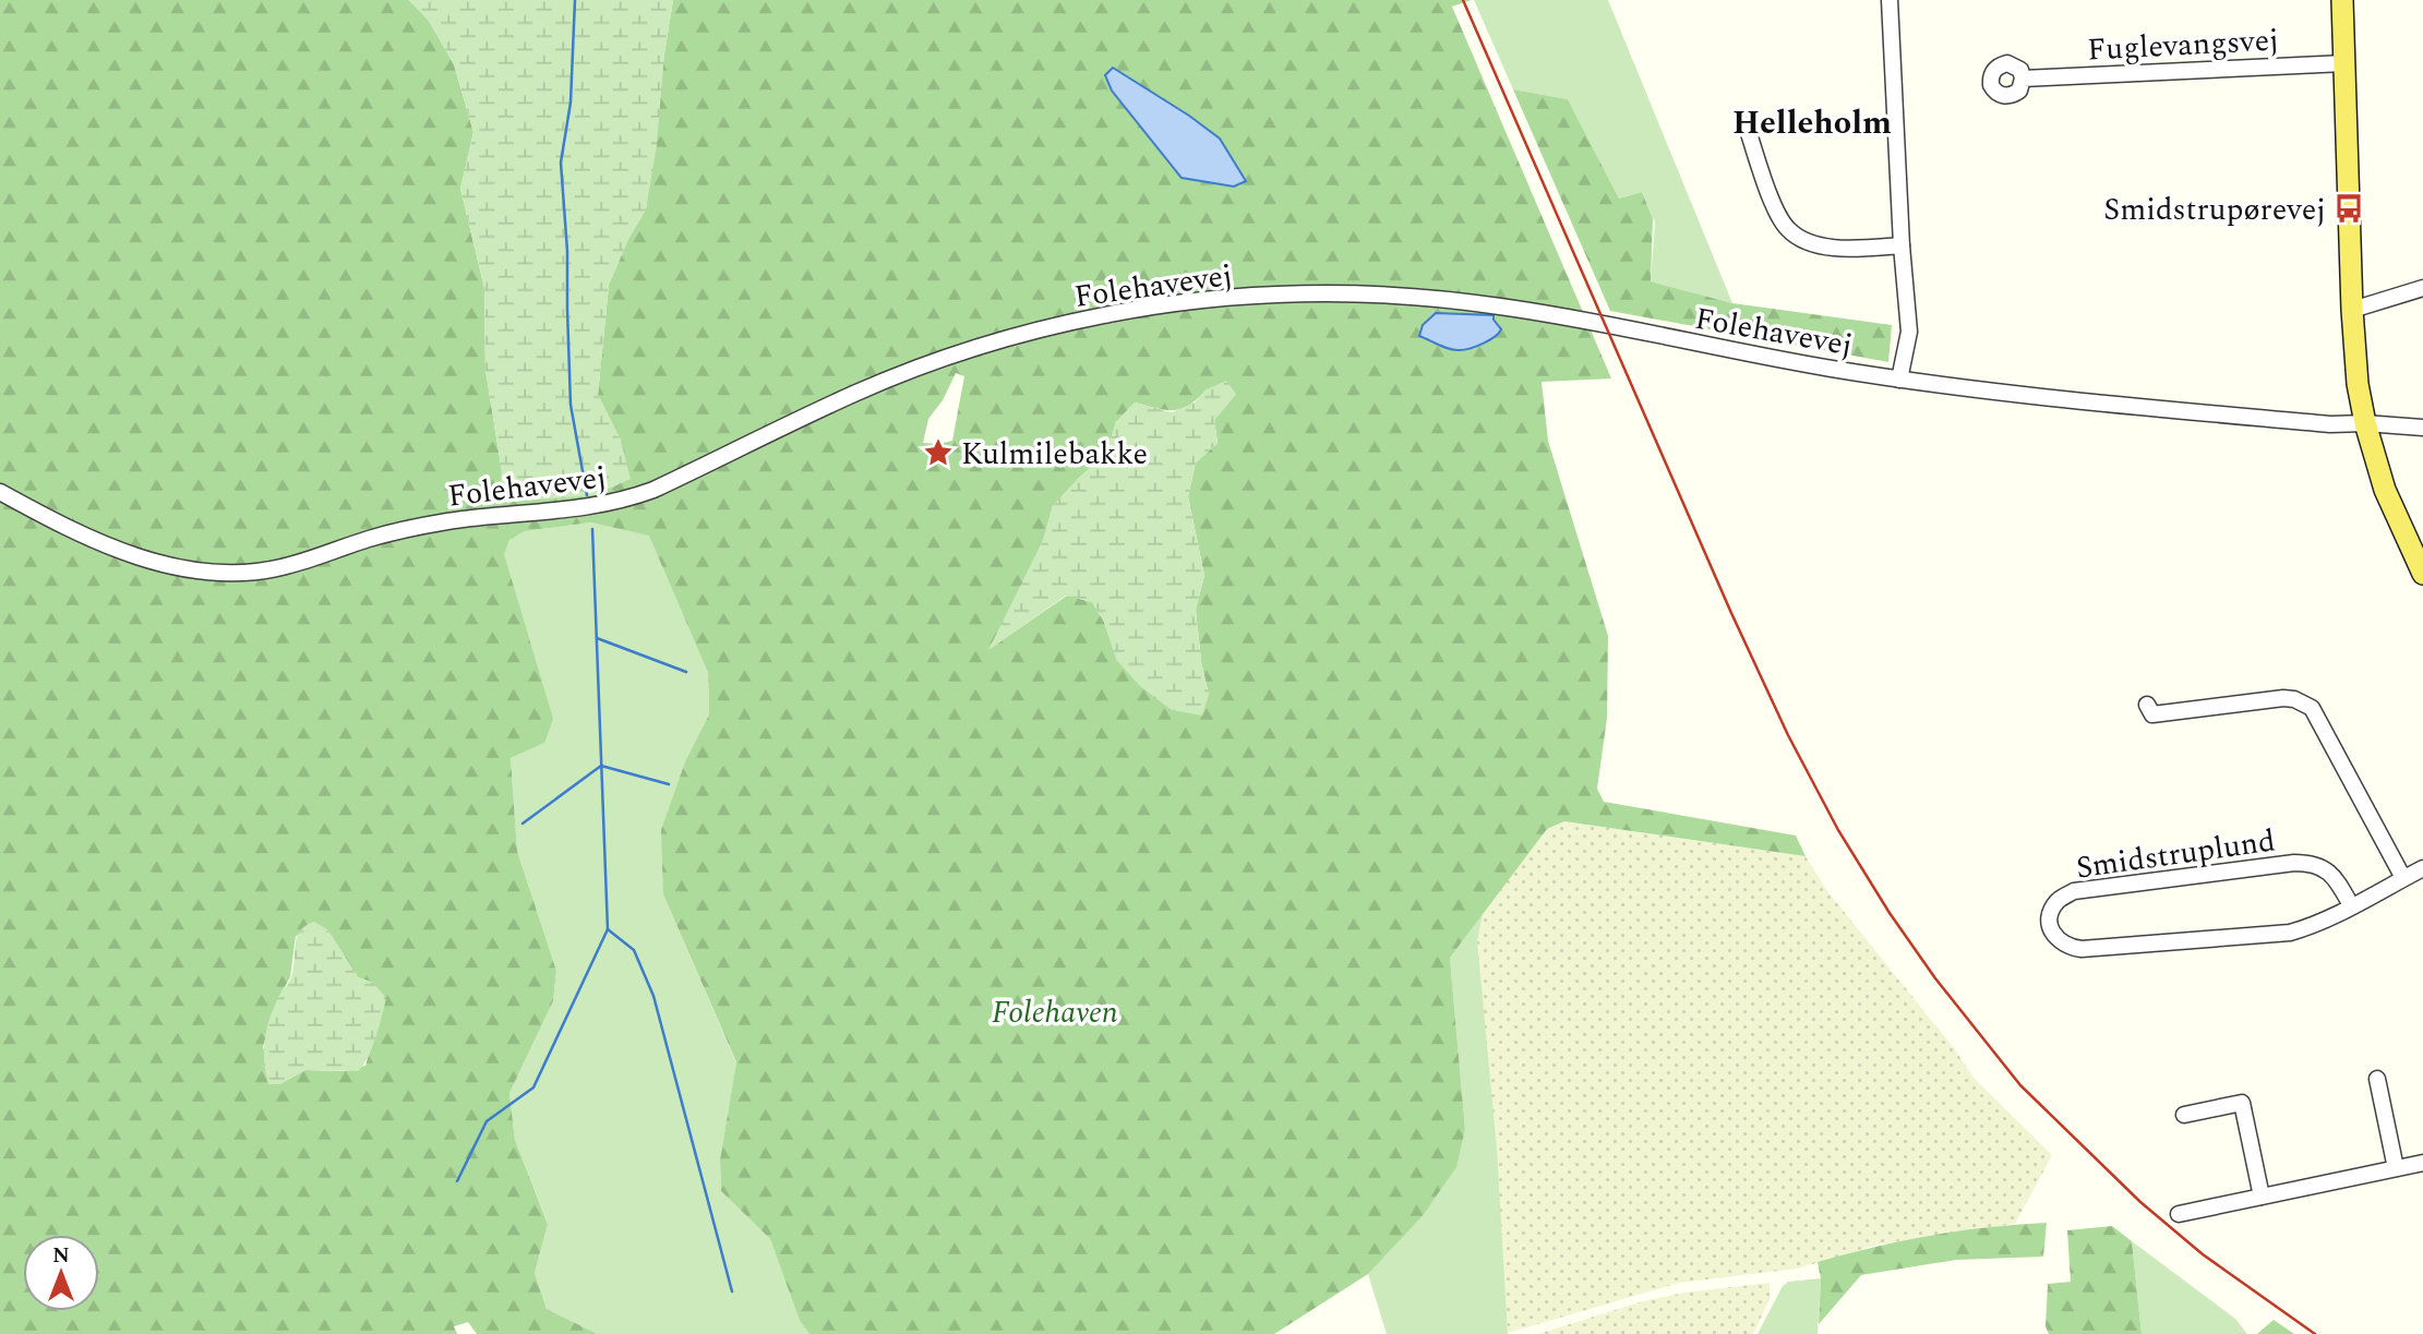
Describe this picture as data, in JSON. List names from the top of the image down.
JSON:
{
  "streets": {
    "street": ["Fuglevangsvej", "Folehavevej", "Smidstruplund"]
  },
  "districts": ["Helleholm"],
  "parks": ["Folehaven"],
  "places": {
    "bus stop": ["Smidstrupørevej"],
    "place": ["Kulmilebakke"]
  },
  "north": "top"
}
